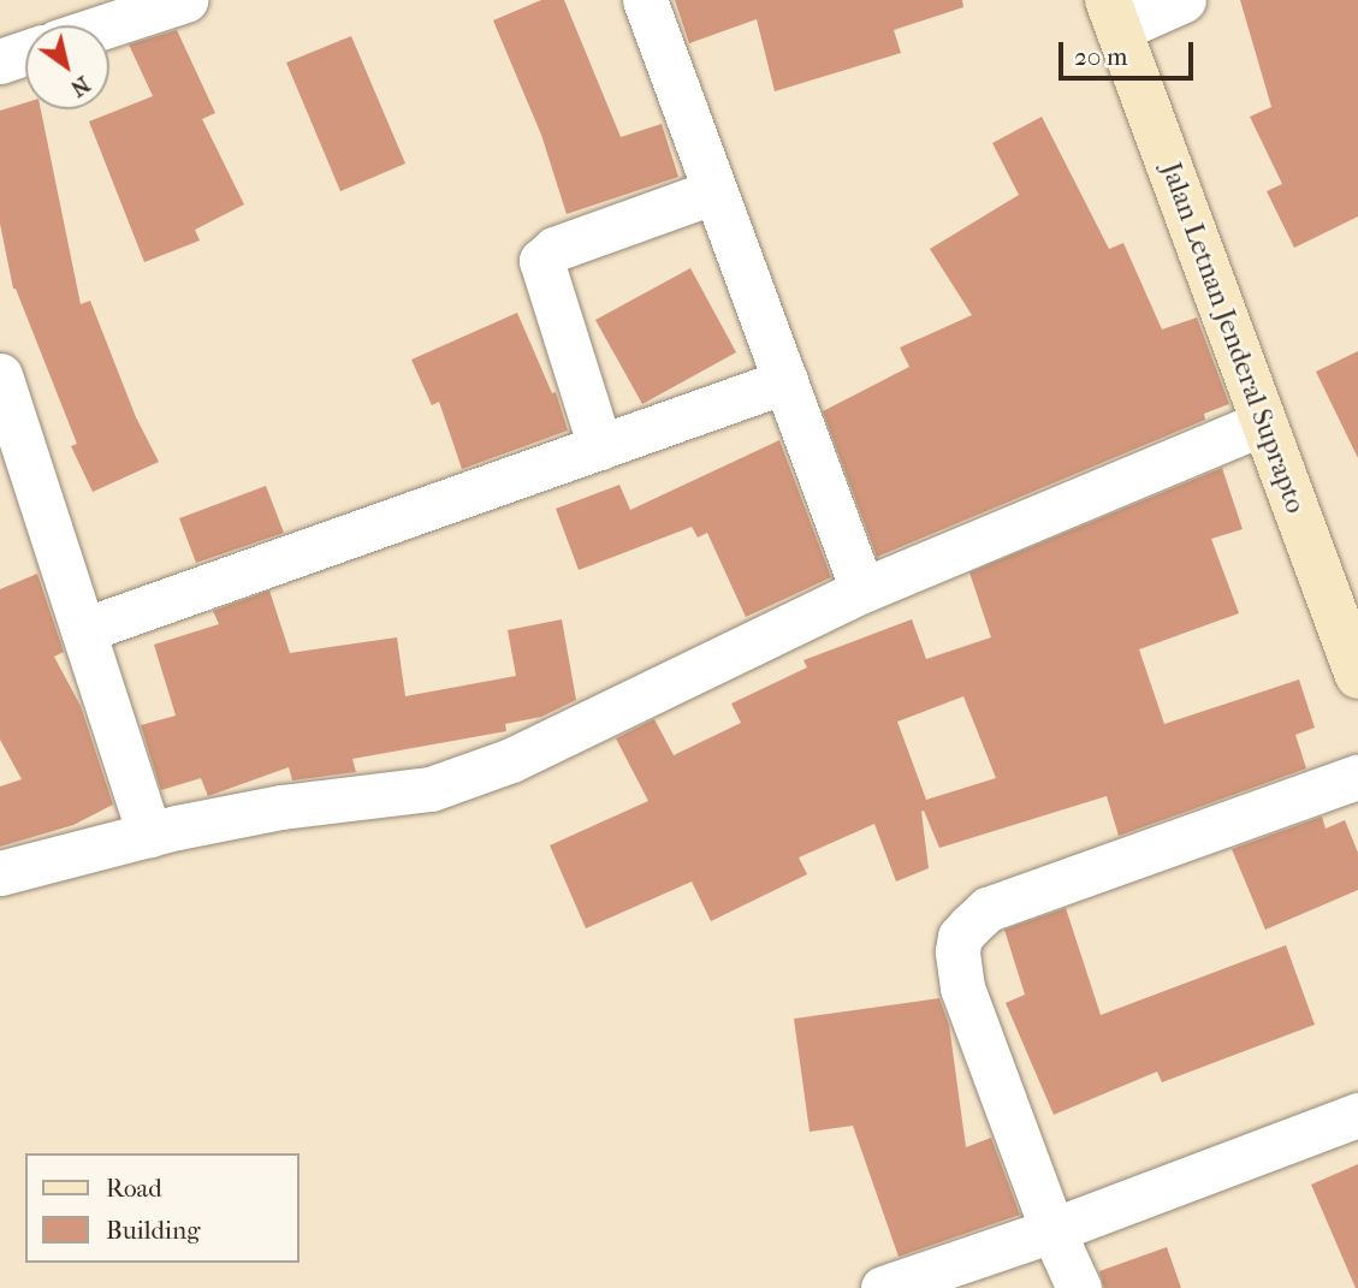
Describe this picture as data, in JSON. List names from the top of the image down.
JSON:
{
  "streets": {
    "main road": ["Jalan Letnan Jenderal Suprapto"]
  },
  "legend": ["Road", "Building"],
  "scale_bar": "20 m",
  "north": "bottom right"
}
